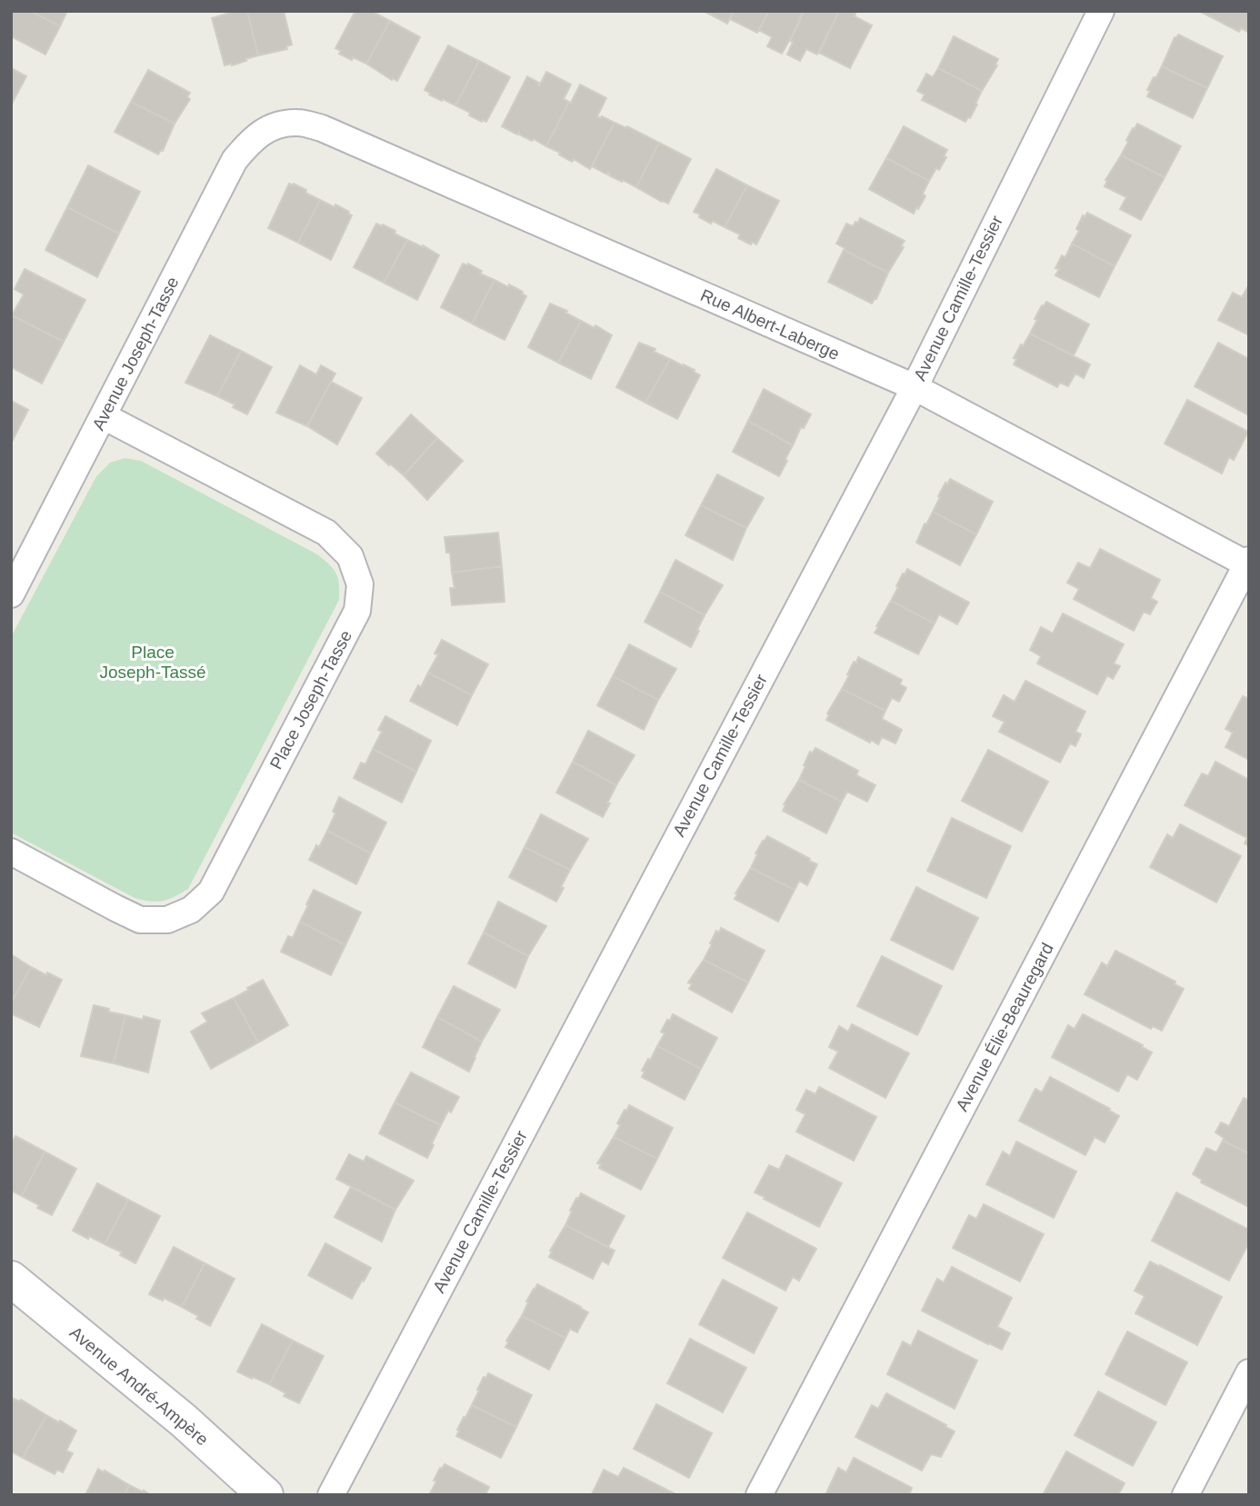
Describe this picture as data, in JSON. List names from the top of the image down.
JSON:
{
  "streets": {
    "street": [
      "Avenue Camille-Tessier",
      "Rue Albert-Laberge",
      "Avenue Joseph-Tasse",
      "Place Joseph-Tasse",
      "Avenue Élie-Beauregard",
      "Avenue André-Ampère"
    ]
  },
  "crossings": [
    ["Avenue Camille-Tessier", "Rue Albert-Laberge"],
    ["Rue Albert-Laberge", "Avenue Joseph-Tasse"],
    ["Rue Albert-Laberge", "Avenue Élie-Beauregard"],
    ["Avenue Joseph-Tasse", "Place Joseph-Tasse"]
  ],
  "parks": ["Place Joseph-Tassé"]
}
